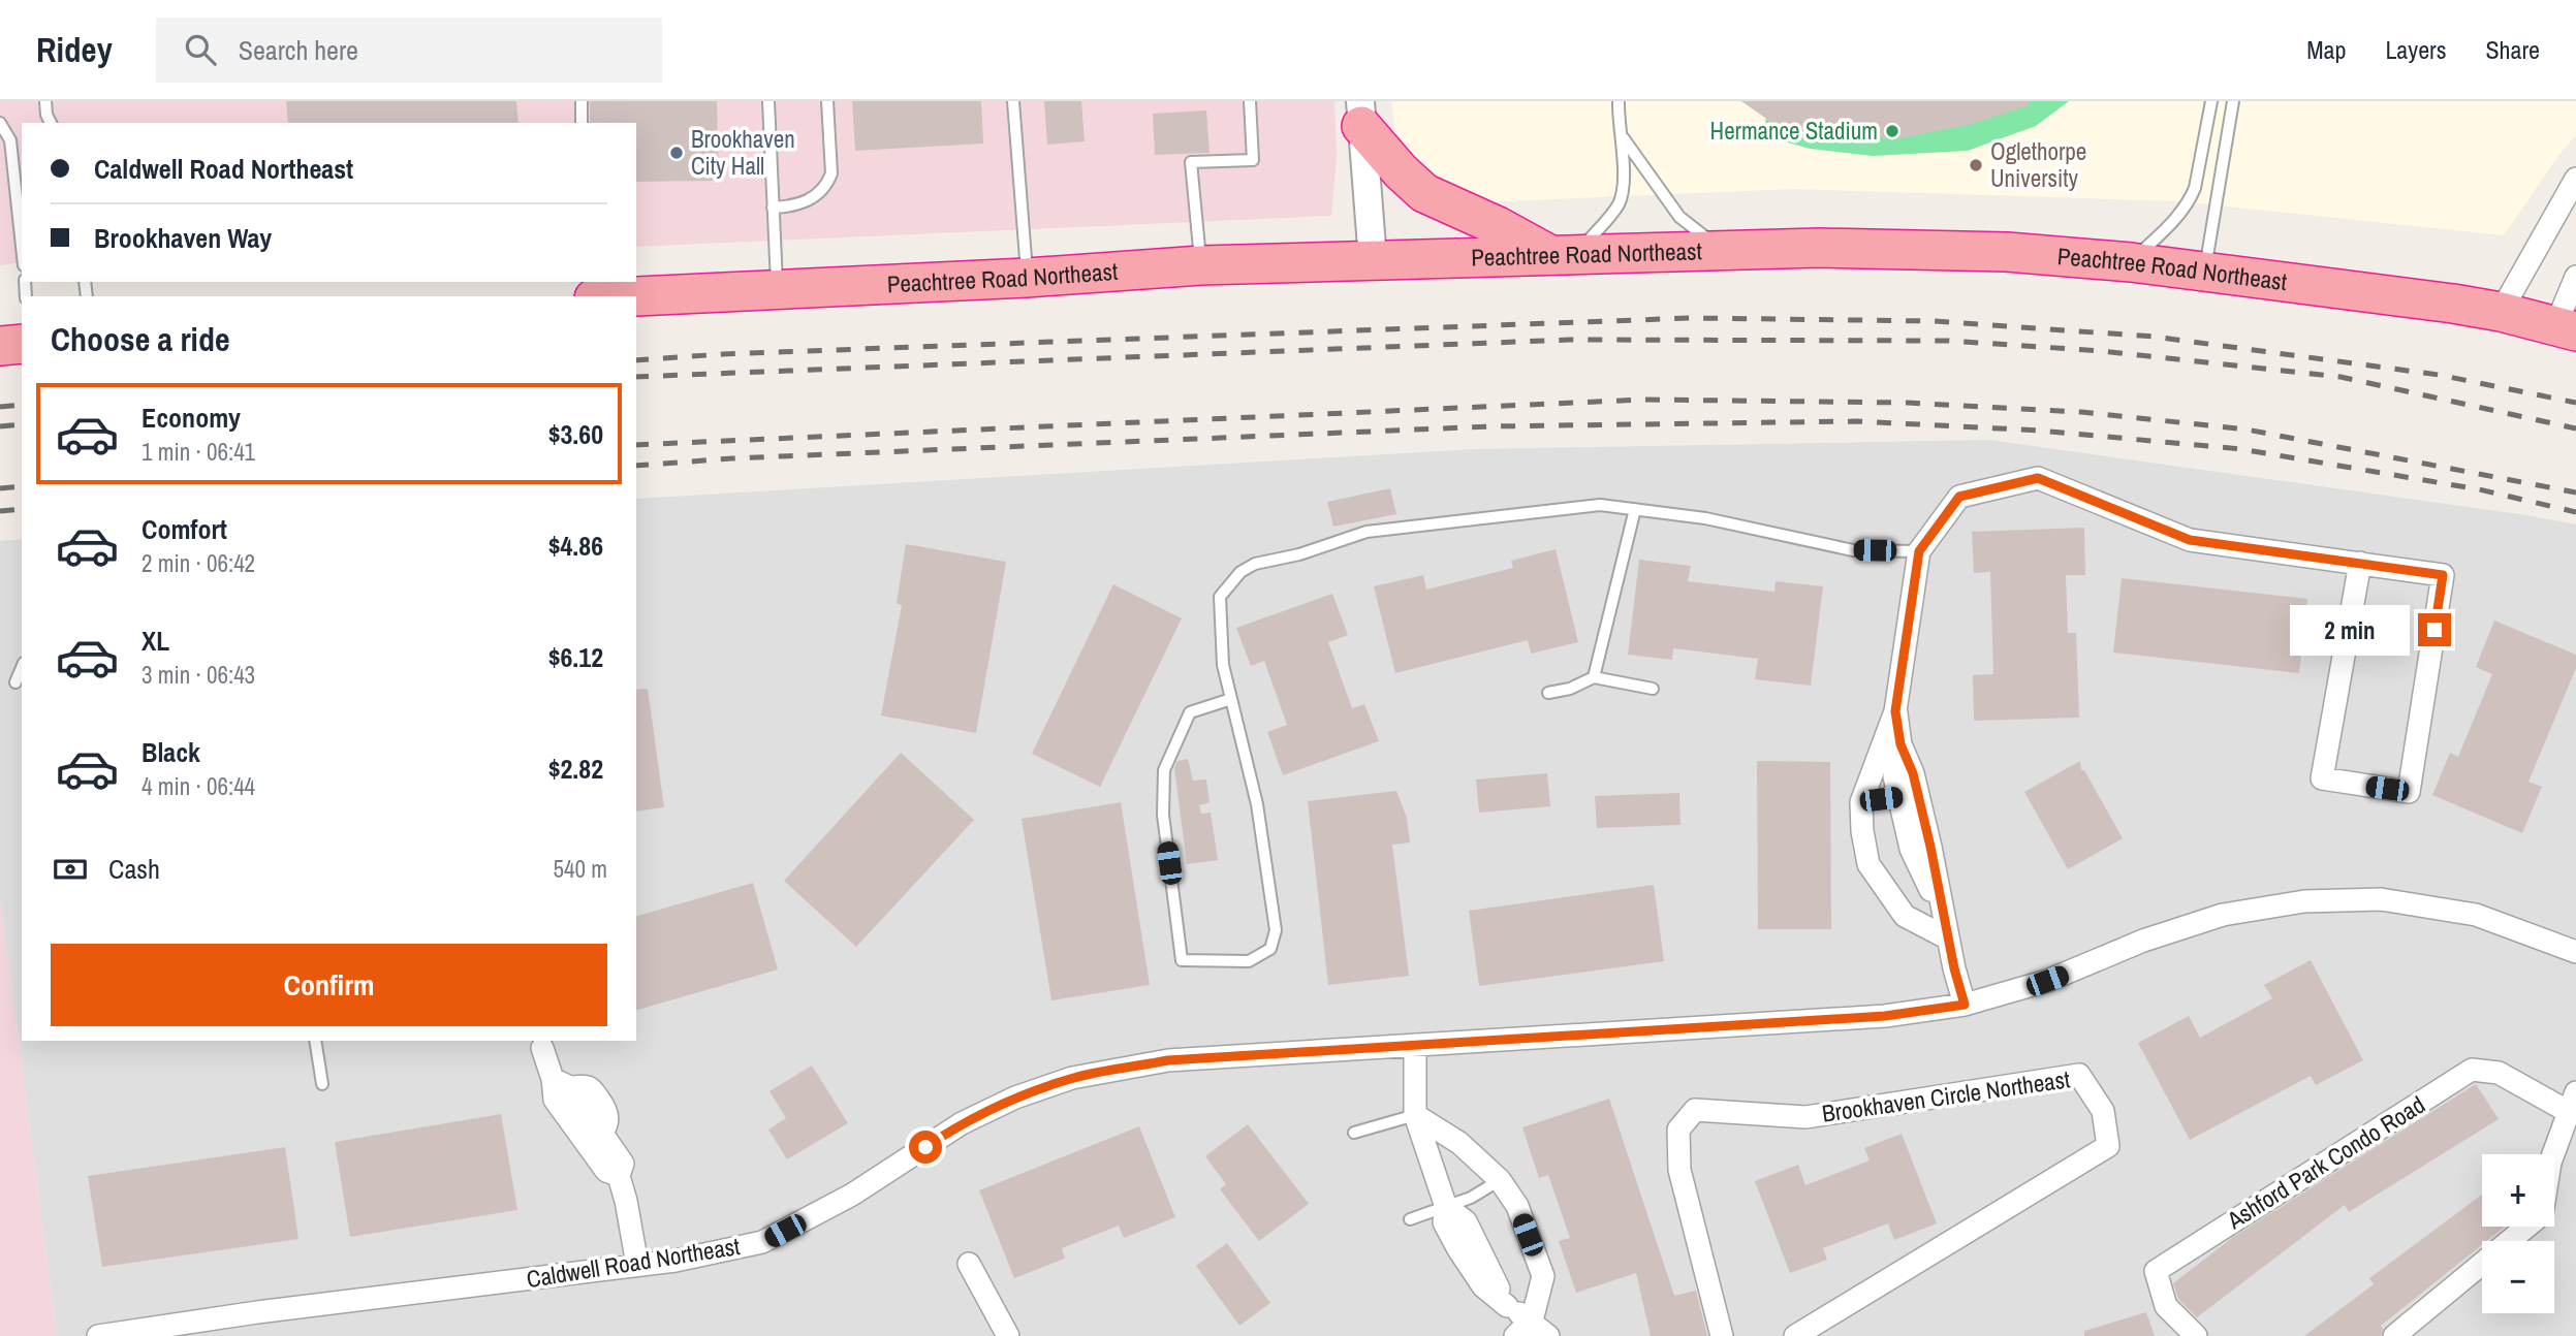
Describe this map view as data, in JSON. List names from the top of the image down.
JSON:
{
  "streets": {
    "highway": ["Peachtree Road Northeast"],
    "street": ["Brookhaven Circle Northeast", "Ashford Park Condo Road", "Caldwell Road Northeast"]
  },
  "places": ["Hermance Stadium", "Brookhaven City Hall", "Oglethorpe University"],
  "page": {
    "header": "Ridey",
    "search": "Search here",
    "nav": ["Map", "Layers", "Share"],
    "banner": ["Caldwell Road Northeast", "Brookhaven Way"],
    "heading": "Choose a ride",
    "list": [
      {
        "name": "Economy",
        "note": "1 min · 06:41",
        "value": "$3.60"
      },
      {
        "name": "Comfort",
        "note": "2 min · 06:42",
        "value": "$4.86"
      },
      {
        "name": "XL",
        "note": "3 min · 06:43",
        "value": "$6.12"
      },
      {
        "name": "Black",
        "note": "4 min · 06:44",
        "value": "$2.82"
      }
    ],
    "bubble": "2 min",
    "pay": ["Cash", "540 m"],
    "buttons": "Confirm",
    "map_buttons": ["+", "−"]
  }
}
